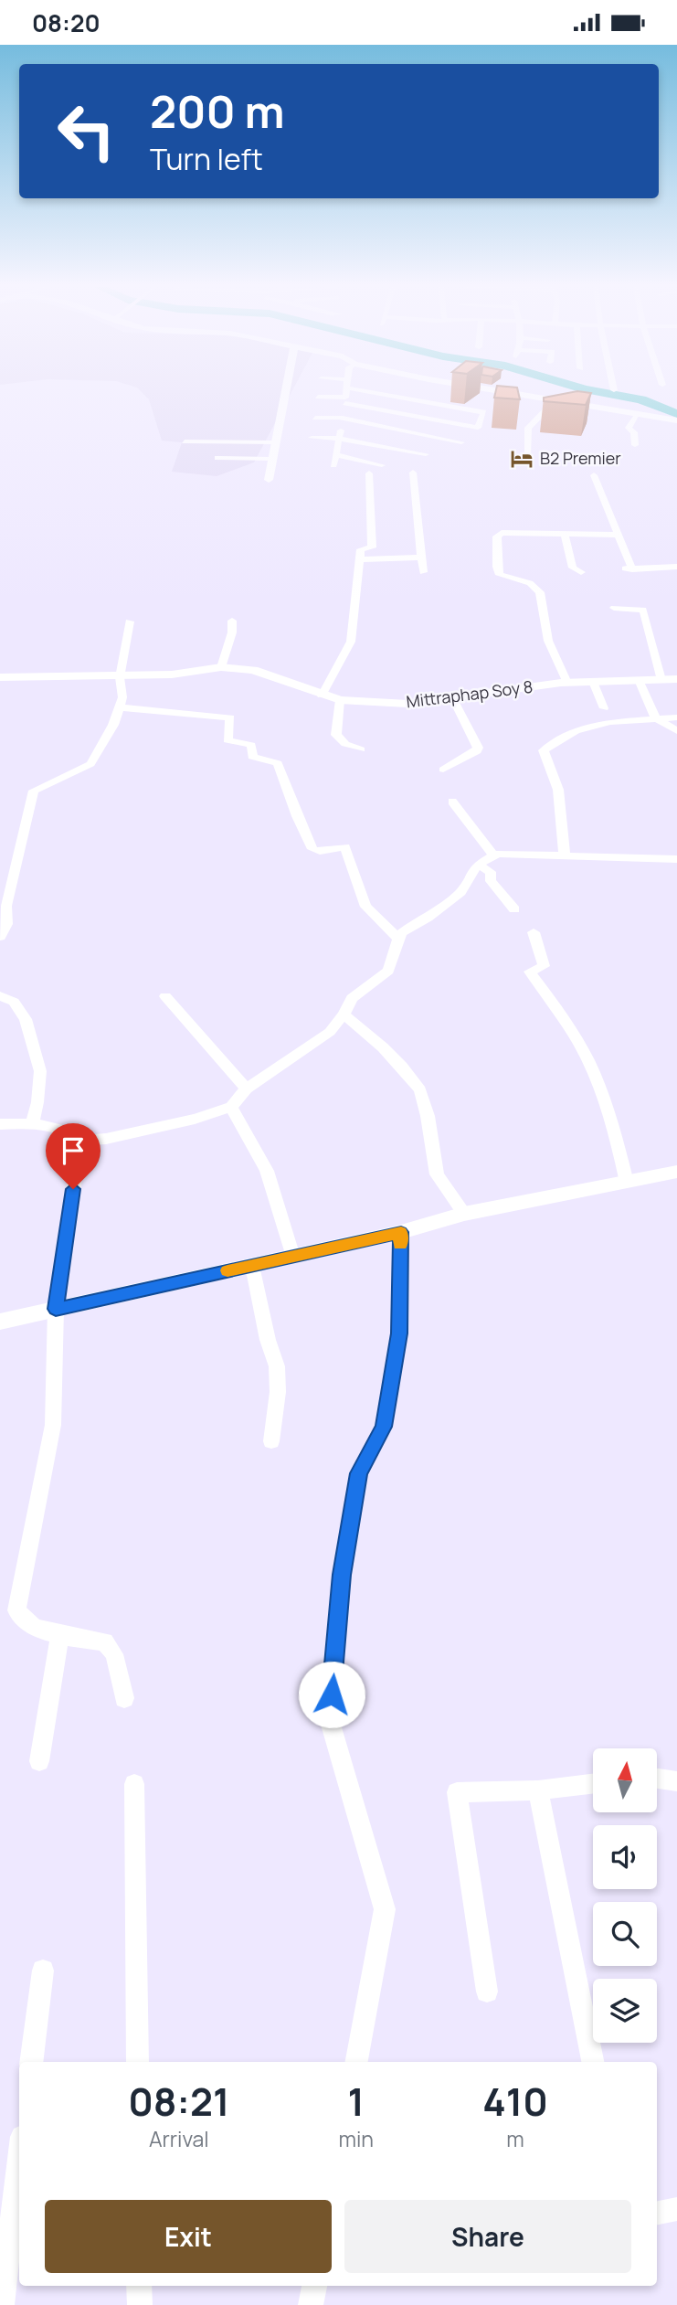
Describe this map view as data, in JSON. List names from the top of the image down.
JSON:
{
  "streets": {
    "street": ["Mittraphap Soy 8"]
  },
  "places": {
    "hotel": ["B2 Premier"]
  },
  "north": "top",
  "page": {
    "status": "08:20",
    "turn": ["200 m", "Turn left"],
    "eta": [
      "08:21",
      "Arrival",
      "1",
      "min",
      "410",
      "m"
    ],
    "buttons": ["Exit", "Share"]
  }
}
